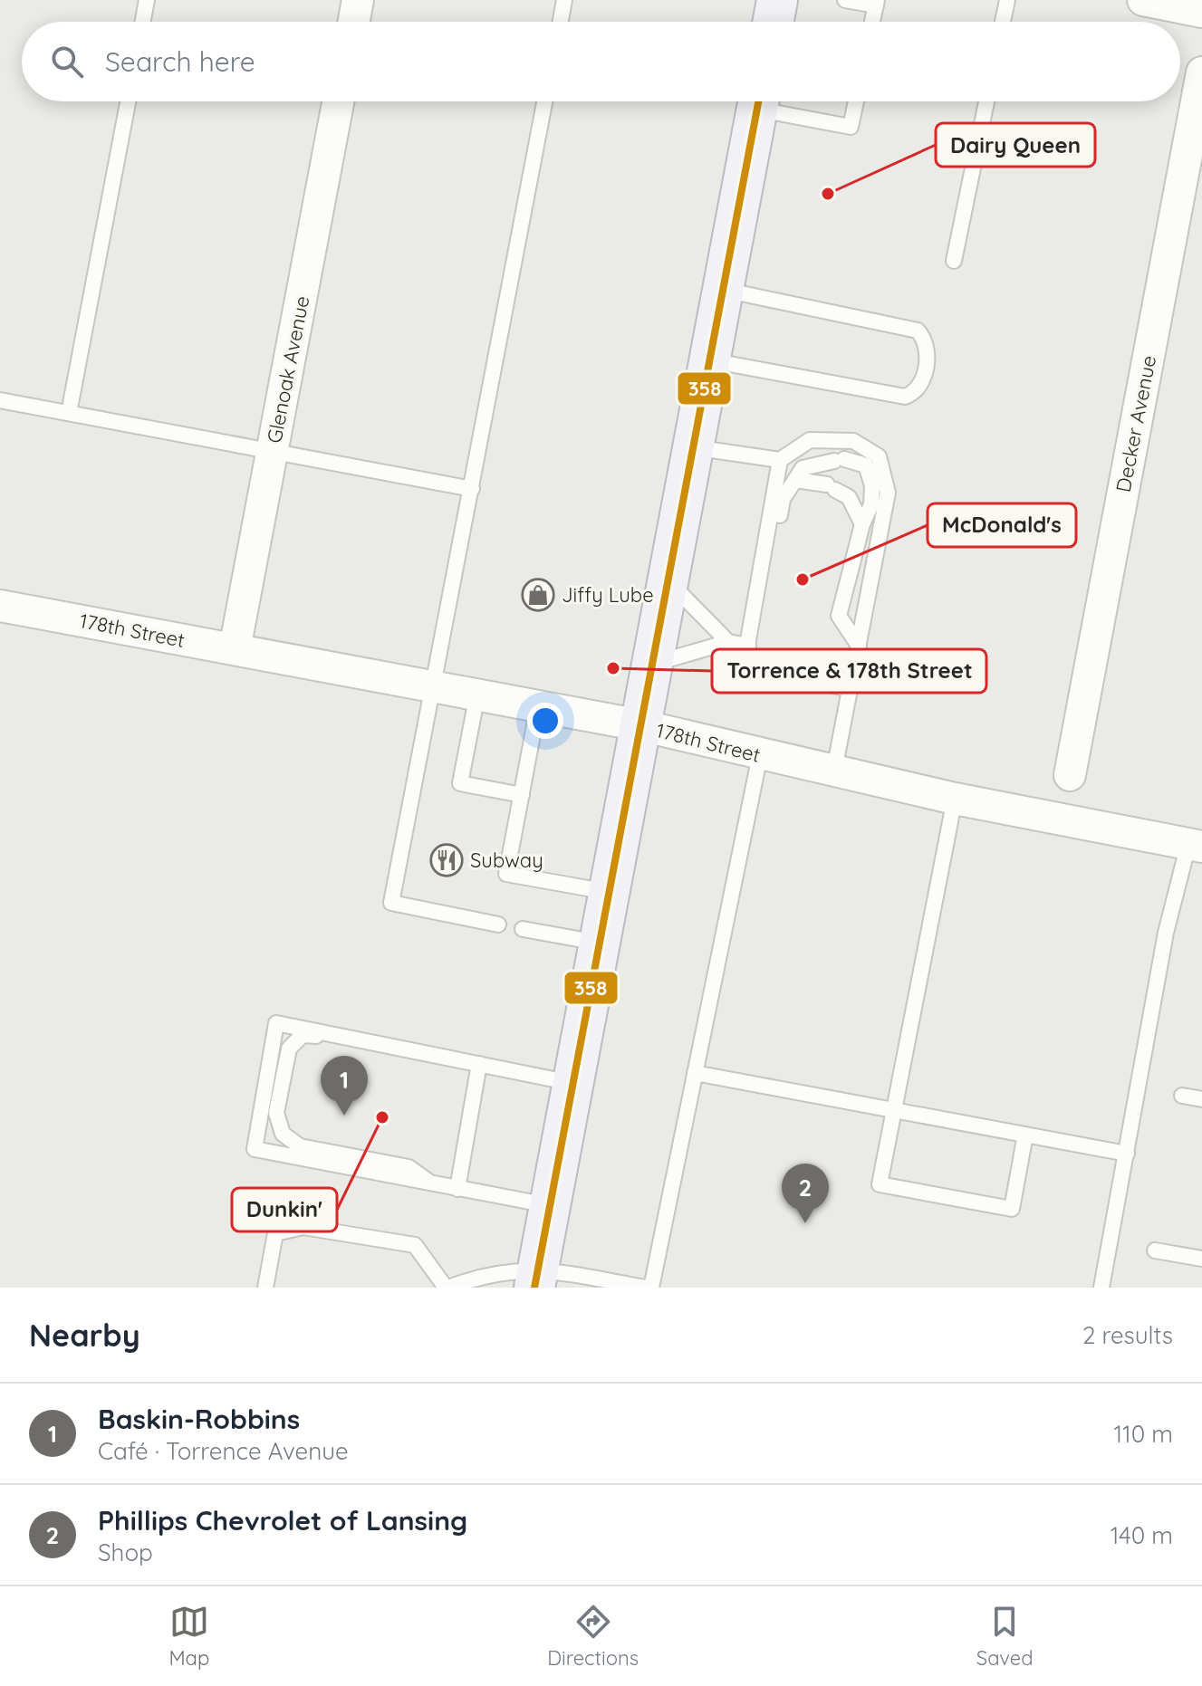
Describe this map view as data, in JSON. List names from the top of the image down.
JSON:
{
  "streets": {
    "street": ["Glenoak Avenue", "Decker Avenue", "178th Street"]
  },
  "crossings": [
    ["Glenoak Avenue", "178th Street"]
  ],
  "places": {
    "other": [
      "Dairy Queen",
      "McDonald's",
      "Torrence & 178th Street",
      "Dunkin'"
    ],
    "shop": ["Jiffy Lube"],
    "restaurant": ["Subway"]
  },
  "lines": ["transit line 358"],
  "page": {
    "search": "Search here",
    "pins": ["1", "2"],
    "heading": ["Nearby", "2 results"],
    "list": [
      {
        "mark": "1",
        "name": "Baskin-Robbins",
        "note": "Café · Torrence Avenue",
        "value": "110 m"
      },
      {
        "mark": "2",
        "name": "Phillips Chevrolet of Lansing",
        "note": "Shop",
        "value": "140 m"
      }
    ],
    "nav": ["Map", "Directions", "Saved"]
  }
}
